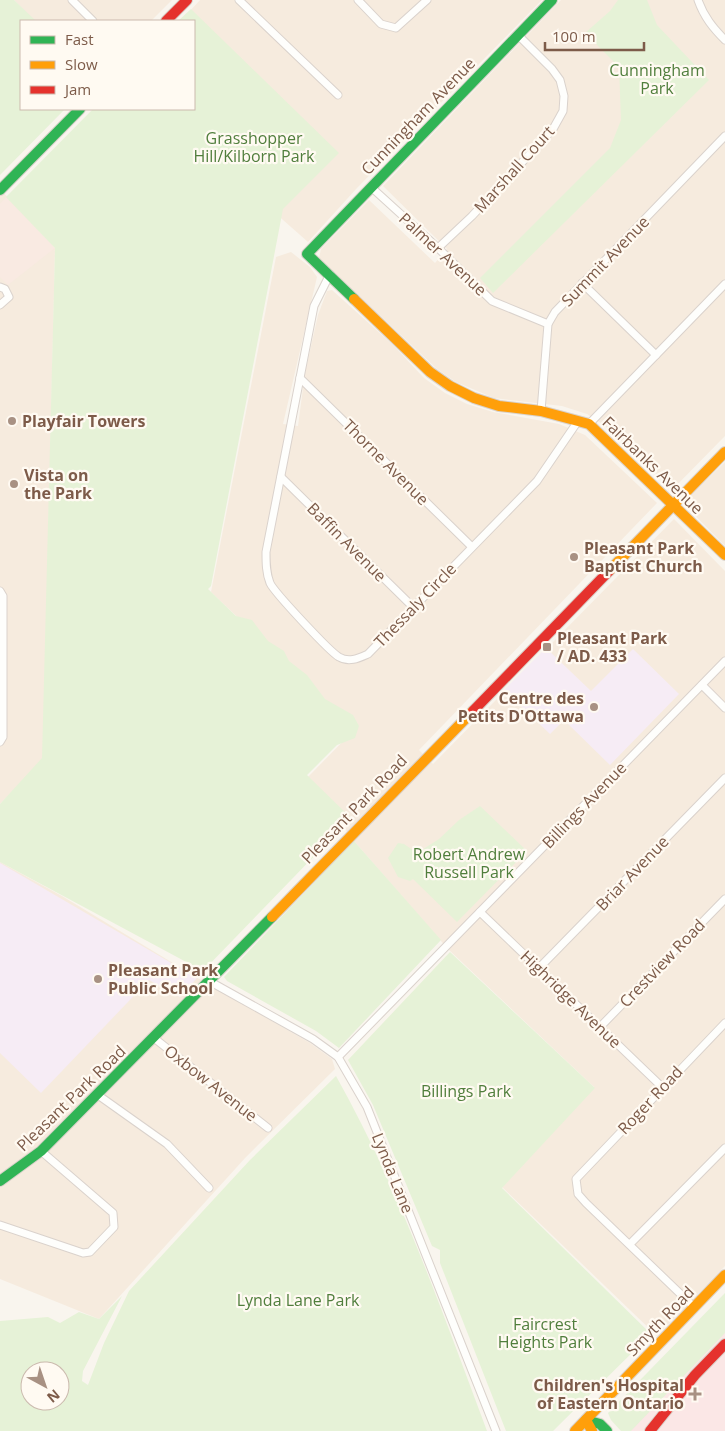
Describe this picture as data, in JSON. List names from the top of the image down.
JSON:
{
  "streets": {
    "street": [
      "Cunningham Avenue",
      "Marshall Court",
      "Palmer Avenue",
      "Summit Avenue",
      "Thorne Avenue",
      "Fairbanks Avenue",
      "Baffin Avenue",
      "Thessaly Circle",
      "Billings Avenue",
      "Pleasant Park Road",
      "Briar Avenue",
      "Crestview Road",
      "Highridge Avenue",
      "Oxbow Avenue",
      "Roger Road",
      "Lynda Lane",
      "Smyth Road"
    ]
  },
  "crossings": [
    ["Cunningham Avenue", "Marshall Court"],
    ["Cunningham Avenue", "Palmer Avenue"],
    ["Cunningham Avenue", "Fairbanks Avenue"],
    ["Marshall Court", "Palmer Avenue"],
    ["Palmer Avenue", "Summit Avenue"],
    ["Thorne Avenue", "Thessaly Circle"],
    ["Fairbanks Avenue", "Thessaly Circle"],
    ["Fairbanks Avenue", "Pleasant Park Road"],
    ["Baffin Avenue", "Thessaly Circle"],
    ["Billings Avenue", "Highridge Avenue"],
    ["Billings Avenue", "Lynda Lane"],
    ["Pleasant Park Road", "Oxbow Avenue"],
    ["Pleasant Park Road", "Lynda Lane"],
    ["Briar Avenue", "Highridge Avenue"],
    ["Crestview Road", "Highridge Avenue"],
    ["Highridge Avenue", "Roger Road"]
  ],
  "parks": [
    "Cunningham Park",
    "Grasshopper Hill/Kilborn Park",
    "Robert Andrew Russell Park",
    "Billings Park",
    "Lynda Lane Park",
    "Faircrest Heights Park"
  ],
  "places": {
    "other": [
      "Playfair Towers",
      "Vista on the Park",
      "Pleasant Park Baptist Church",
      "Centre des Petits D'Ottawa",
      "Pleasant Park Public School"
    ],
    "transit": ["Pleasant Park / AD. 433"],
    "health": ["Children's Hospital of Eastern Ontario"]
  },
  "legend": ["Fast", "Slow", "Jam"],
  "scale_bar": "100 m",
  "north": "bottom right"
}
